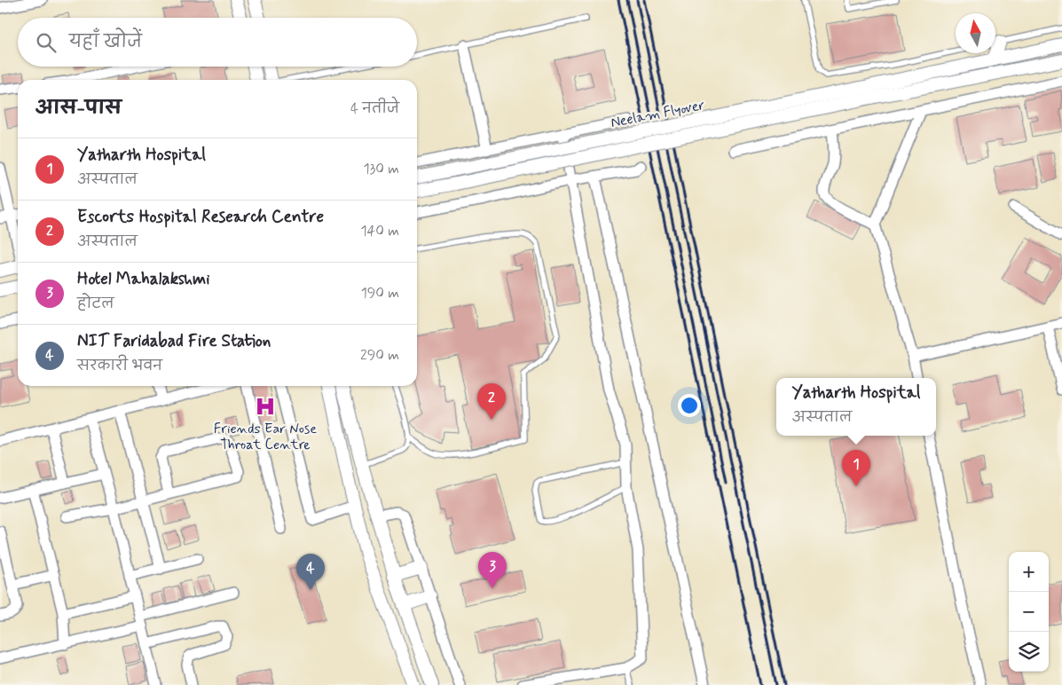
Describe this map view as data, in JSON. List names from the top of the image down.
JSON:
{
  "streets": {
    "street": ["Neelam Flyover"]
  },
  "places": {
    "hospital": ["Friends Ear Nose Throat Centre"]
  },
  "north": "top",
  "page": {
    "search": "यहाँ खोजें",
    "heading": ["आस-पास", "4 नतीजे"],
    "list": [
      {
        "mark": "1",
        "name": "Yatharth Hospital",
        "note": "अस्पताल",
        "value": "130 m"
      },
      {
        "mark": "2",
        "name": "Escorts Hospital Research Centre",
        "note": "अस्पताल",
        "value": "140 m"
      },
      {
        "mark": "3",
        "name": "Hotel Mahalakshmi",
        "note": "होटल",
        "value": "190 m"
      },
      {
        "mark": "4",
        "name": "NIT Faridabad Fire Station",
        "note": "सरकारी भवन",
        "value": "290 m"
      }
    ],
    "popup": ["Yatharth Hospital", "अस्पताल"],
    "pins": [
      "2",
      "1",
      "3",
      "4"
    ],
    "map_buttons": ["+", "−"]
  }
}
